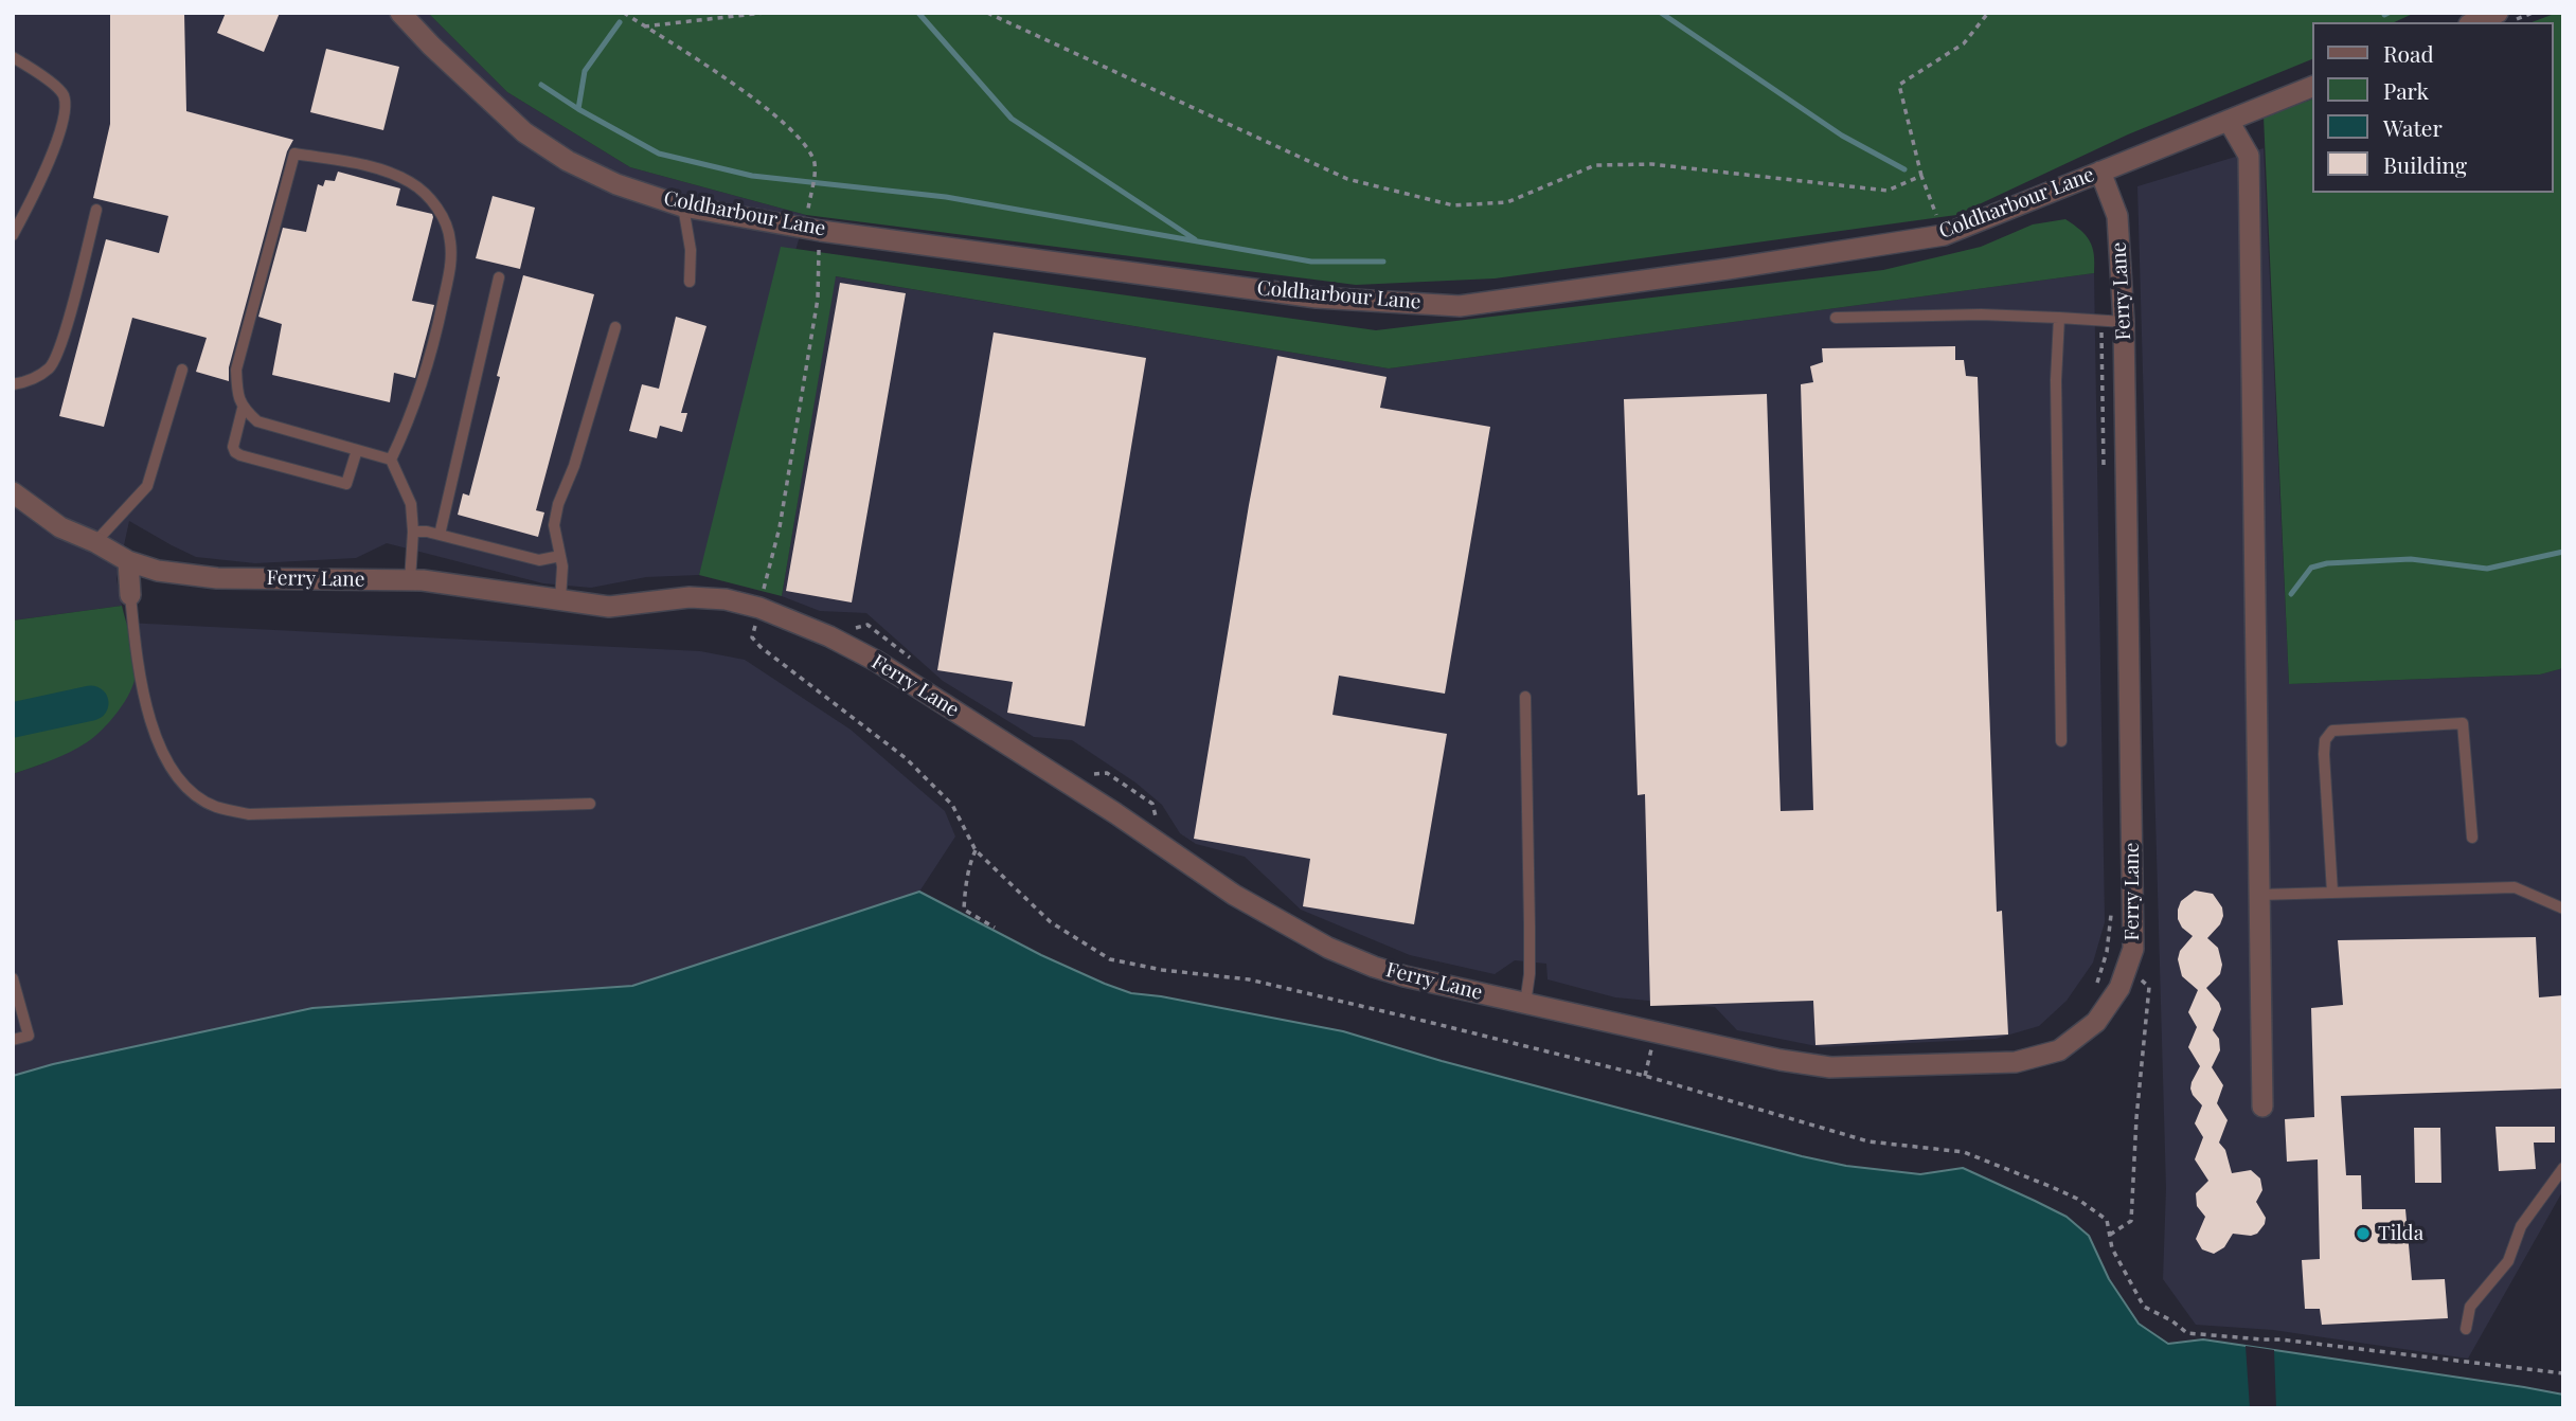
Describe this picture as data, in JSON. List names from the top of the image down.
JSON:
{
  "streets": {
    "street": ["Coldharbour Lane", "Ferry Lane"]
  },
  "crossings": [
    ["Coldharbour Lane", "Ferry Lane"]
  ],
  "places": ["Tilda"],
  "legend": [
    "Road",
    "Park",
    "Water",
    "Building"
  ]
}
